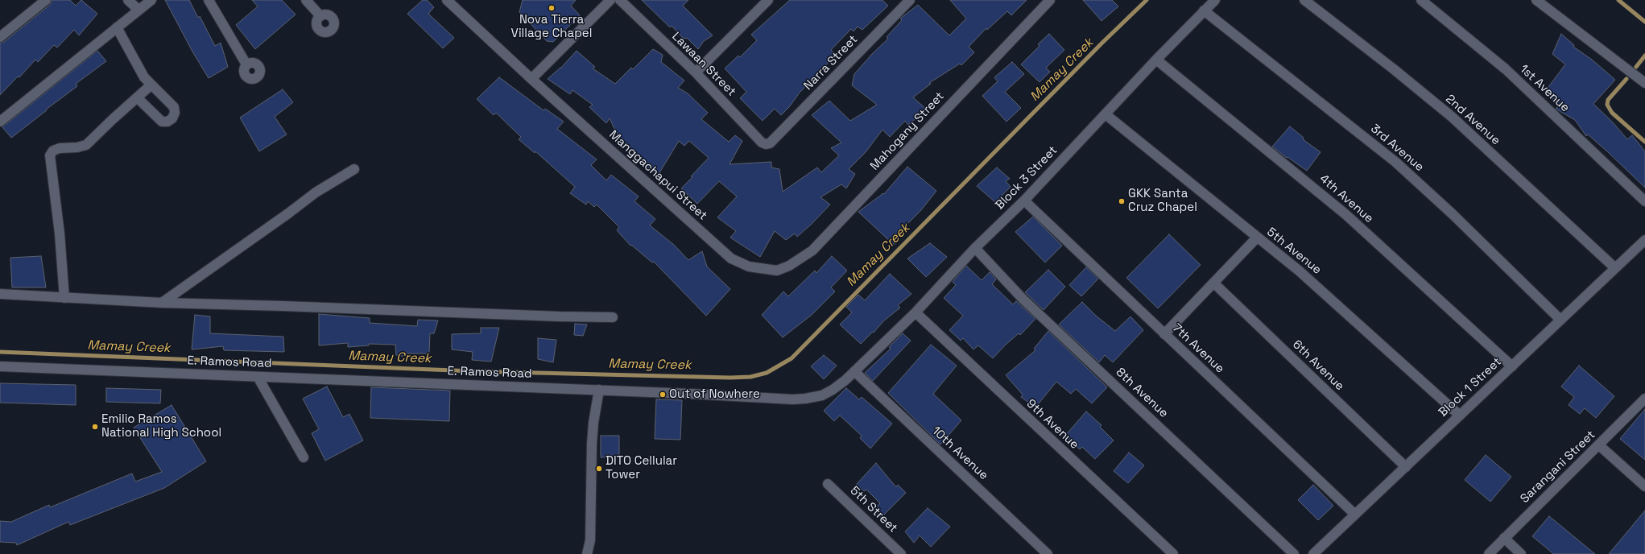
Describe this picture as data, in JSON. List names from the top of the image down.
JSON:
{
  "streets": {
    "street": [
      "Narra Street",
      "Lawaan Street",
      "1st Avenue",
      "2nd Avenue",
      "Mahogany Street",
      "3rd Avenue",
      "Manggachapui Street",
      "Block 3 Street",
      "4th Avenue",
      "5th Avenue",
      "7th Avenue",
      "E. Ramos Road",
      "6th Avenue",
      "Block 1 Street",
      "8th Avenue",
      "9th Avenue",
      "10th Avenue",
      "Sarangani Street",
      "5th Street"
    ]
  },
  "crossings": [
    ["Narra Street", "Lawaan Street"],
    ["2nd Avenue", "Block 1 Street"],
    ["Mahogany Street", "Manggachapui Street"],
    ["3rd Avenue", "Block 3 Street"],
    ["3rd Avenue", "Block 1 Street"],
    ["Block 3 Street", "4th Avenue"],
    ["Block 3 Street", "5th Avenue"],
    ["Block 3 Street", "7th Avenue"],
    ["Block 3 Street", "E. Ramos Road"],
    ["Block 3 Street", "8th Avenue"],
    ["Block 3 Street", "9th Avenue"],
    ["Block 3 Street", "10th Avenue"],
    ["4th Avenue", "Block 1 Street"],
    ["5th Avenue", "Block 1 Street"],
    ["7th Avenue", "Block 1 Street"],
    ["E. Ramos Road", "10th Avenue"],
    ["6th Avenue", "Block 1 Street"]
  ],
  "water": ["Mamay Creek"],
  "places": [
    "Nova Tierra Village Chapel",
    "GKK Santa Cruz Chapel",
    "Out of Nowhere",
    "Emilio Ramos National High School",
    "DITO Cellular Tower"
  ]
}
